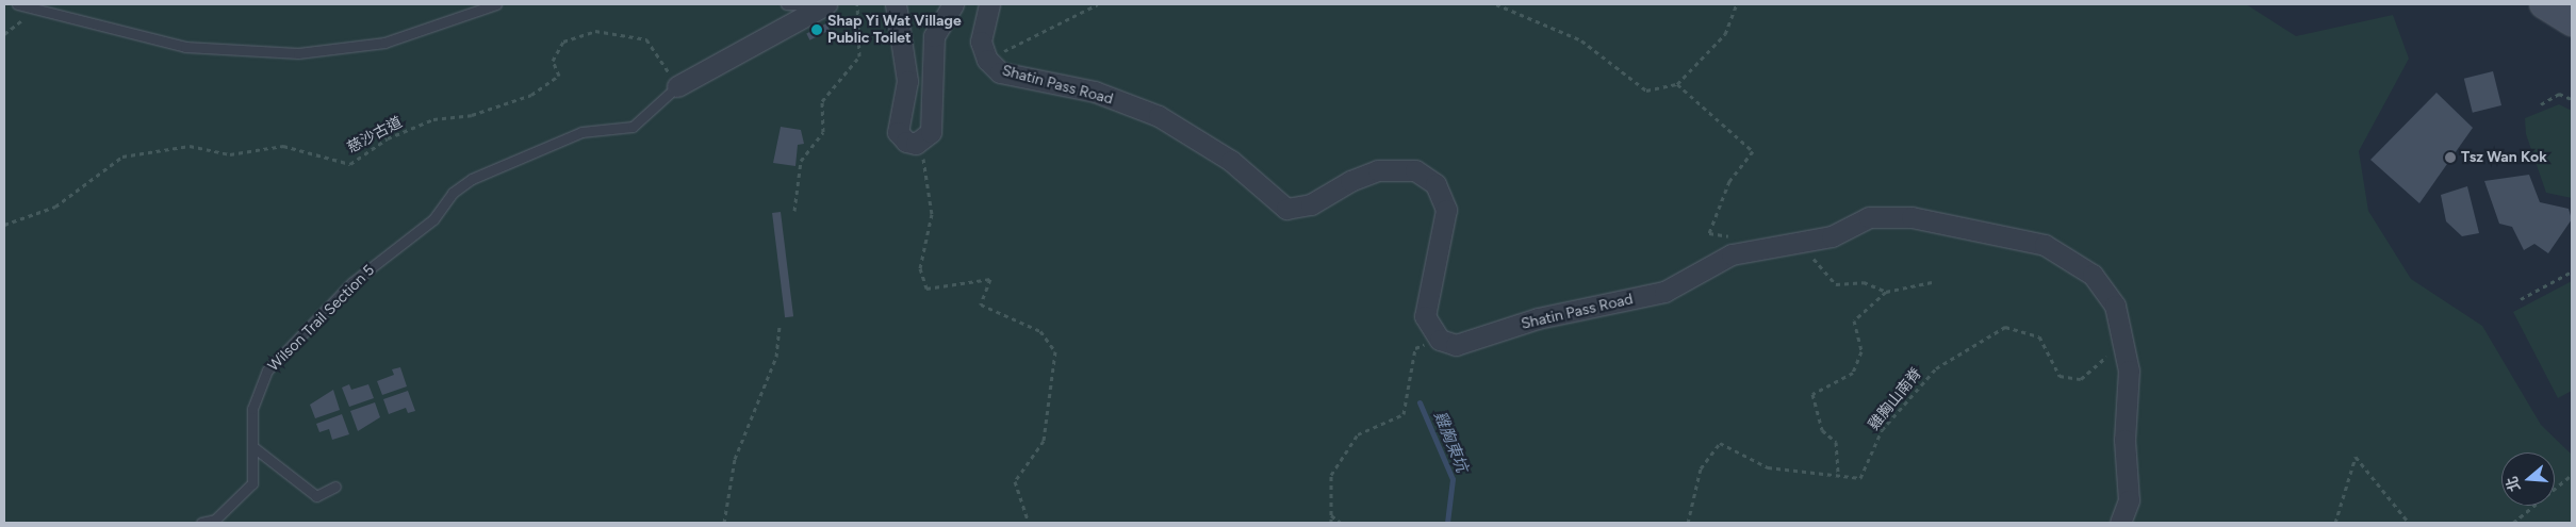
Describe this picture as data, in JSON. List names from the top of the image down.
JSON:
{
  "streets": {
    "street": ["Shatin Pass Road", "Wilson Trail Section 5"],
    "path": ["慈沙古道", "雞胸山南脊"]
  },
  "crossings": [
    ["Shatin Pass Road", "雞胸山南脊"],
    ["慈沙古道", "Wilson Trail Section 5"]
  ],
  "water": ["雞胸東坑"],
  "places": ["Shap Yi Wat Village Public Toilet", "Tsz Wan Kok"],
  "north": "left"
}
